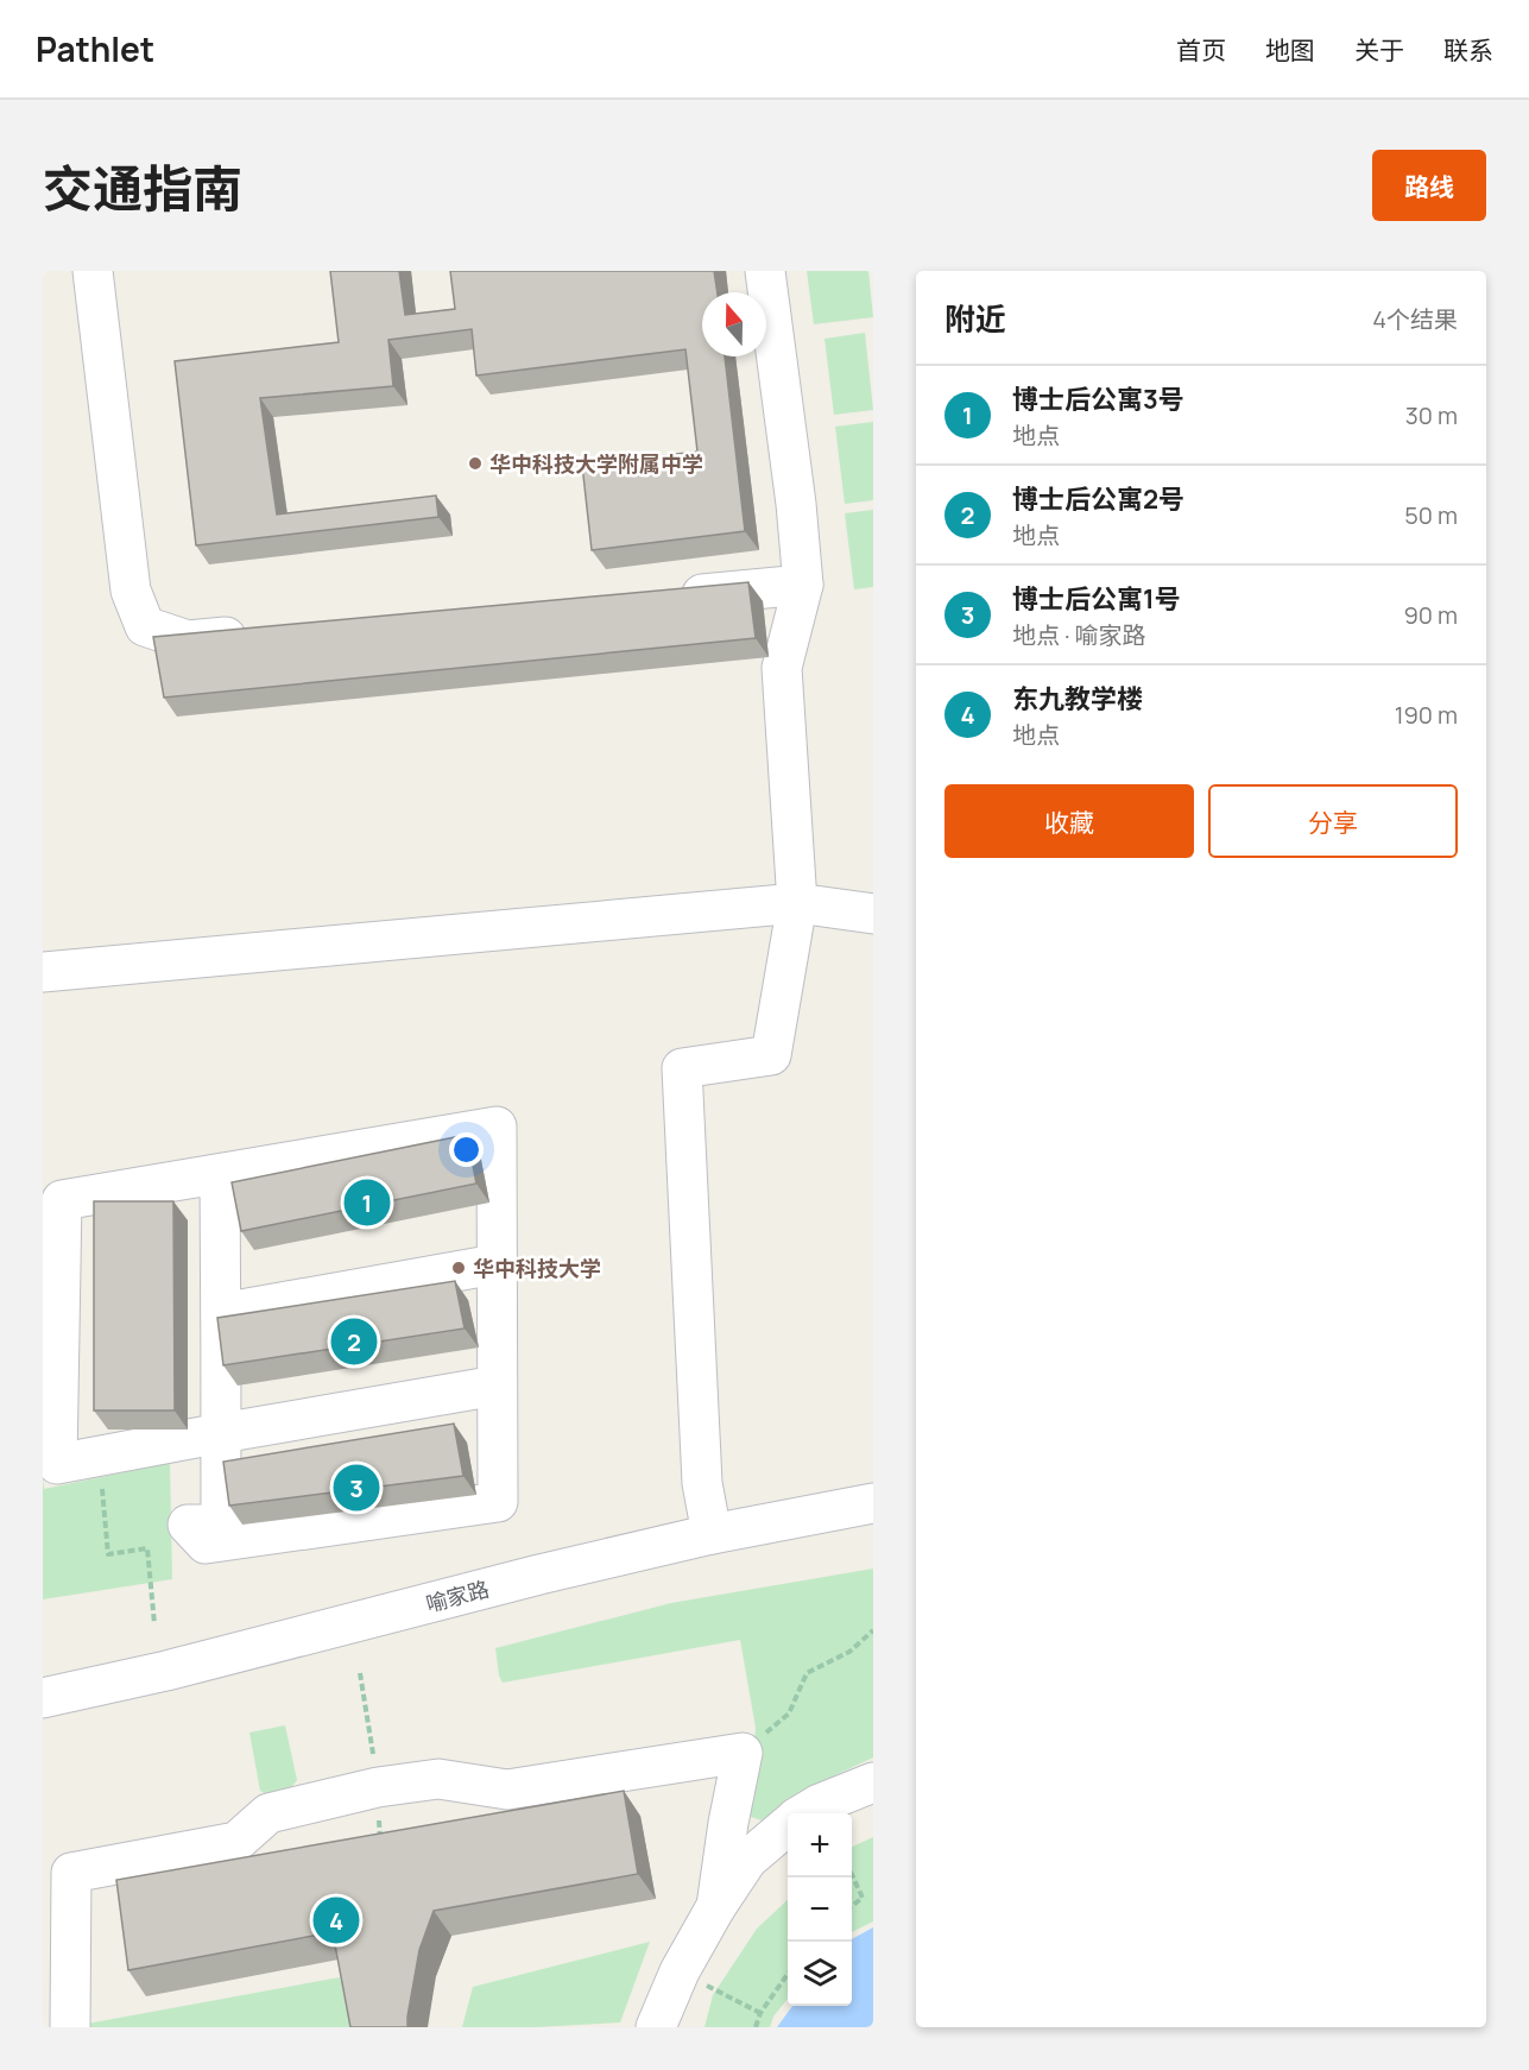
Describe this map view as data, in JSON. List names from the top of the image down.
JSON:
{
  "streets": {
    "street": ["喻家路"]
  },
  "places": ["华中科技大学附属中学", "华中科技大学"],
  "north": "top",
  "page": {
    "header": "Pathlet",
    "nav": [
      "首页",
      "地图",
      "关于",
      "联系"
    ],
    "title": "交通指南",
    "buttons": [
      "路线",
      ["收藏", "分享"]
    ],
    "heading": ["附近", "4个结果"],
    "list": [
      {
        "mark": "1",
        "name": "博士后公寓3号",
        "note": "地点",
        "value": "30 m"
      },
      {
        "mark": "2",
        "name": "博士后公寓2号",
        "note": "地点",
        "value": "50 m"
      },
      {
        "mark": "3",
        "name": "博士后公寓1号",
        "note": "地点 · 喻家路",
        "value": "90 m"
      },
      {
        "mark": "4",
        "name": "东九教学楼",
        "note": "地点",
        "value": "190 m"
      }
    ],
    "pins": [
      "1",
      "2",
      "3",
      "4"
    ],
    "map_buttons": ["+", "−"]
  }
}
